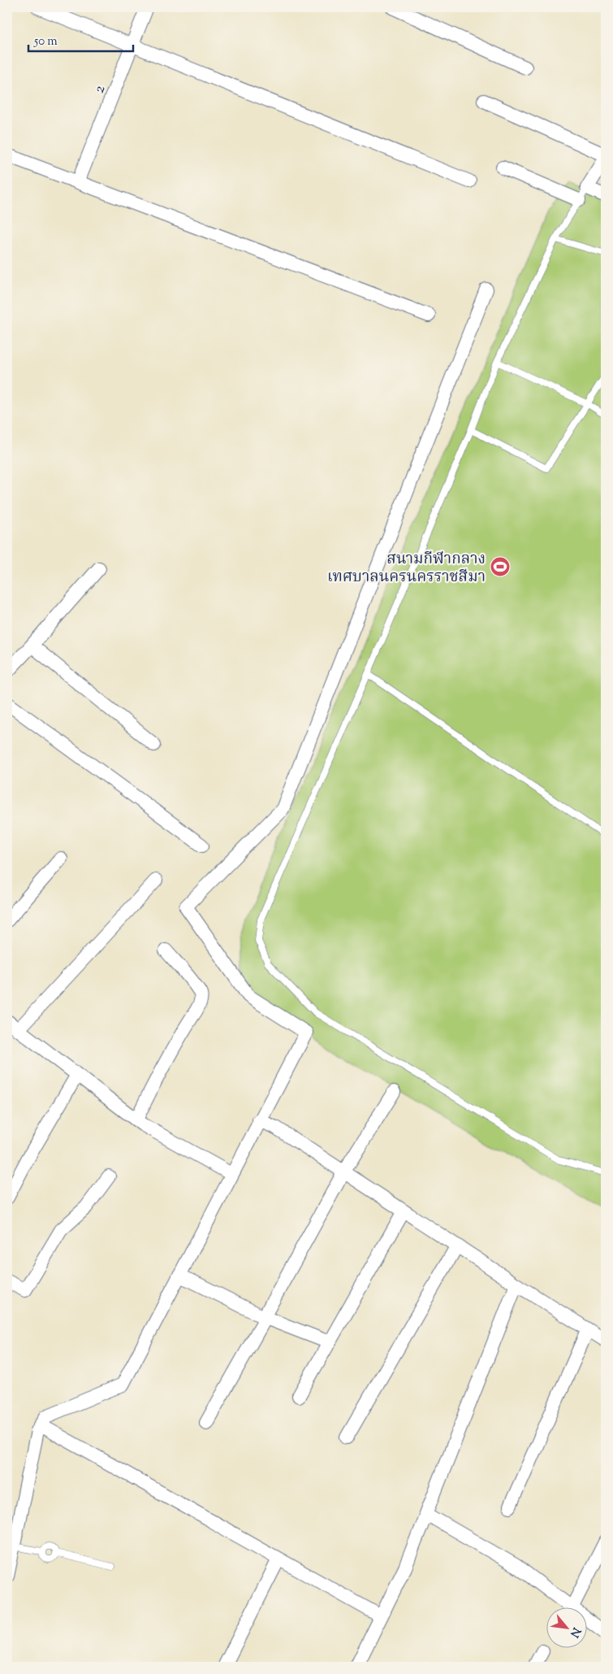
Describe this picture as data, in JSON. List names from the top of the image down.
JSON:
{
  "streets": {
    "street": ["2"]
  },
  "places": {
    "sports": ["สนามกีฬากลาง เทศบาลนครนครราชสีมา"]
  },
  "scale_bar": "50 m",
  "north": "bottom right"
}
